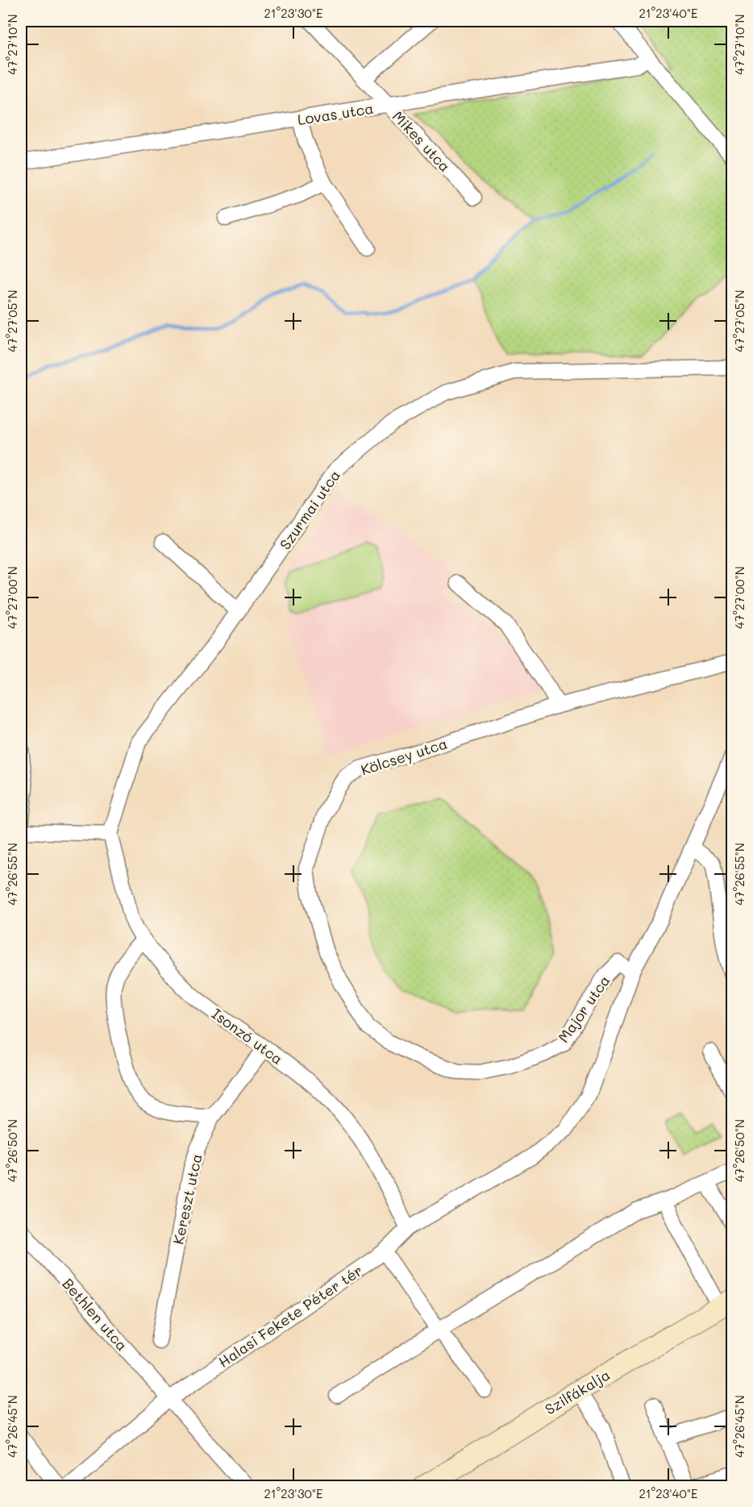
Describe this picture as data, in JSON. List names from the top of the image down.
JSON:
{
  "streets": {
    "street": [
      "Lovas utca",
      "Mikes utca",
      "Szurmai utca",
      "Kölcsey utca",
      "Major utca",
      "Isonzó utca",
      "Kereszt utca",
      "Bethlen utca",
      "Halasi Fekete Péter tér",
      "Szilfákalja"
    ]
  },
  "crossings": [
    ["Lovas utca", "Mikes utca"],
    ["Szurmai utca", "Isonzó utca"],
    ["Kölcsey utca", "Major utca"],
    ["Major utca", "Isonzó utca"],
    ["Major utca", "Halasi Fekete Péter tér"],
    ["Isonzó utca", "Kereszt utca"],
    ["Isonzó utca", "Halasi Fekete Péter tér"],
    ["Bethlen utca", "Halasi Fekete Péter tér"]
  ],
  "coordinates": [
    "21°23'30\"E",
    "21°23'40\"E",
    "47°27'10\"N",
    "47°27'05\"N",
    "47°27'00\"N",
    "47°26'55\"N",
    "47°26'50\"N",
    "47°26'45\"N"
  ]
}
